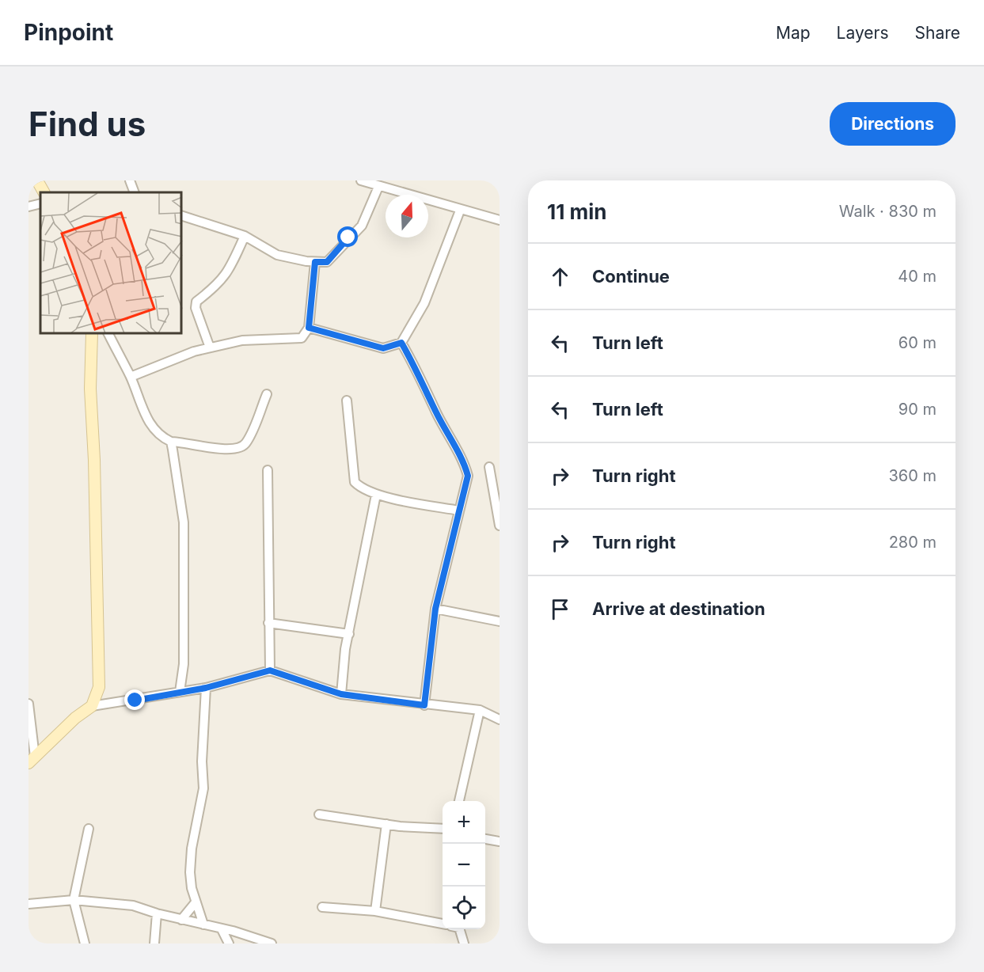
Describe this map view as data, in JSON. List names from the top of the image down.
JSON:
{
  "north": "top",
  "page": {
    "header": "Pinpoint",
    "nav": ["Map", "Layers", "Share"],
    "buttons": "Directions",
    "title": "Find us",
    "heading": ["11 min", "Walk · 830 m"],
    "list": [
      ["Continue", "40 m"],
      ["Turn left", "60 m"],
      ["Turn left", "90 m"],
      ["Turn right", "360 m"],
      ["Turn right", "280 m"],
      "Arrive at destination"
    ],
    "map_buttons": ["+", "−"]
  }
}
